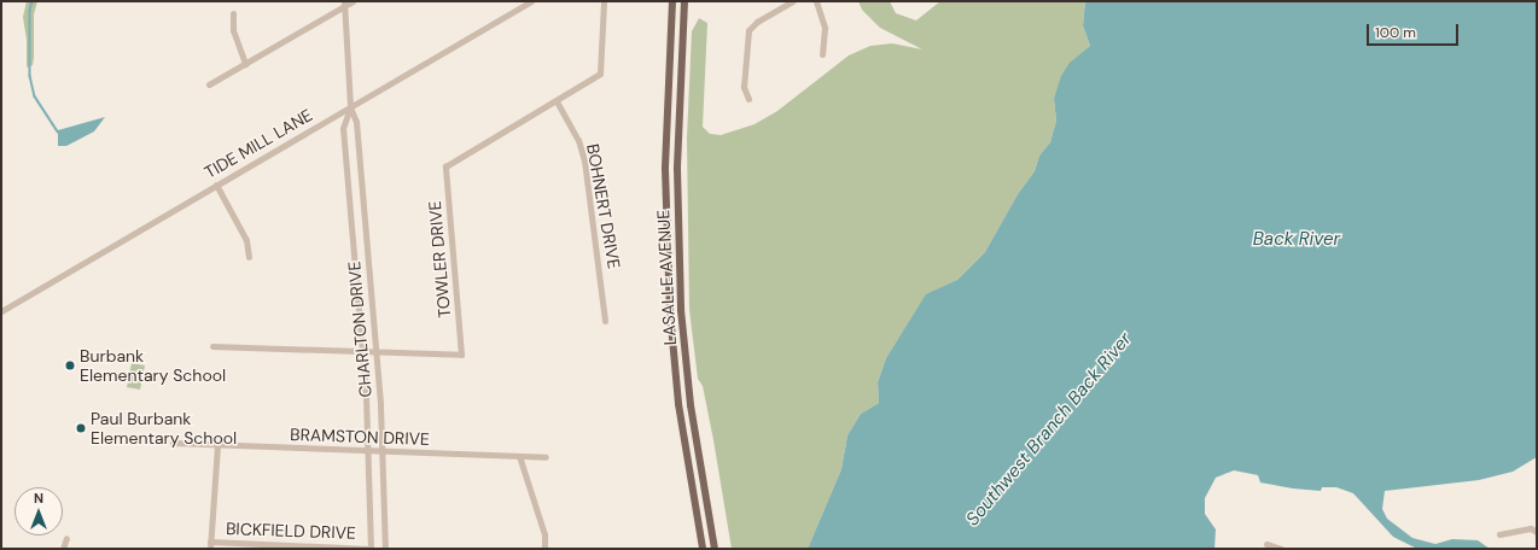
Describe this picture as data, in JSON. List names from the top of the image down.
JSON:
{
  "streets": {
    "main road": ["LASALLE AVENUE"],
    "street": [
      "TIDE MILL LANE",
      "BOHNERT DRIVE",
      "TOWLER DRIVE",
      "CHARLTON DRIVE",
      "BRAMSTON DRIVE",
      "BICKFIELD DRIVE"
    ]
  },
  "crossings": [
    ["TIDE MILL LANE", "CHARLTON DRIVE"],
    ["BOHNERT DRIVE", "TOWLER DRIVE"],
    ["TOWLER DRIVE", "CHARLTON DRIVE"],
    ["CHARLTON DRIVE", "BRAMSTON DRIVE"],
    ["CHARLTON DRIVE", "BICKFIELD DRIVE"]
  ],
  "water": ["Back River", "Southwest Branch Back River"],
  "places": ["Burbank Elementary School", "Paul Burbank Elementary School"],
  "scale_bar": "100 m",
  "north": "top"
}
